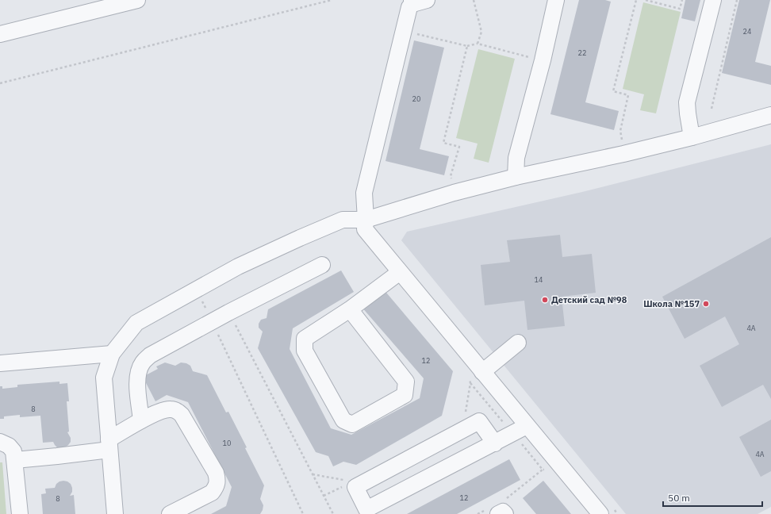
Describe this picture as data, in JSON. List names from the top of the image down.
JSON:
{
  "places": ["Детский сад №98", "Школа №157"],
  "house_numbers": [
    "24",
    "22",
    "20",
    "14",
    "4А",
    "12",
    "8",
    "10",
    "4А",
    "12",
    "8"
  ],
  "scale_bar": "50 m"
}
